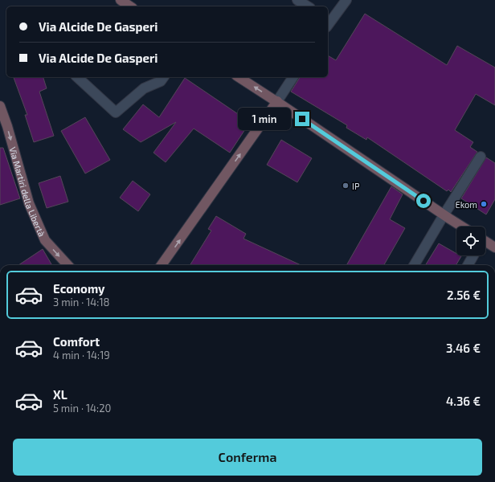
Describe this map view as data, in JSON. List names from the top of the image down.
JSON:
{
  "streets": {
    "street": ["Via Martiri della Libertà"]
  },
  "one_way": ["Via Martiri della Libertà"],
  "places": ["IP", "Ekom"],
  "page": {
    "banner": ["Via Alcide De Gasperi", "Via Alcide De Gasperi"],
    "bubble": "1 min",
    "list": [
      {
        "name": "Economy",
        "note": "3 min · 14:18",
        "value": "2.56 €"
      },
      {
        "name": "Comfort",
        "note": "4 min · 14:19",
        "value": "3.46 €"
      },
      {
        "name": "XL",
        "note": "5 min · 14:20",
        "value": "4.36 €"
      }
    ],
    "buttons": "Conferma"
  }
}
